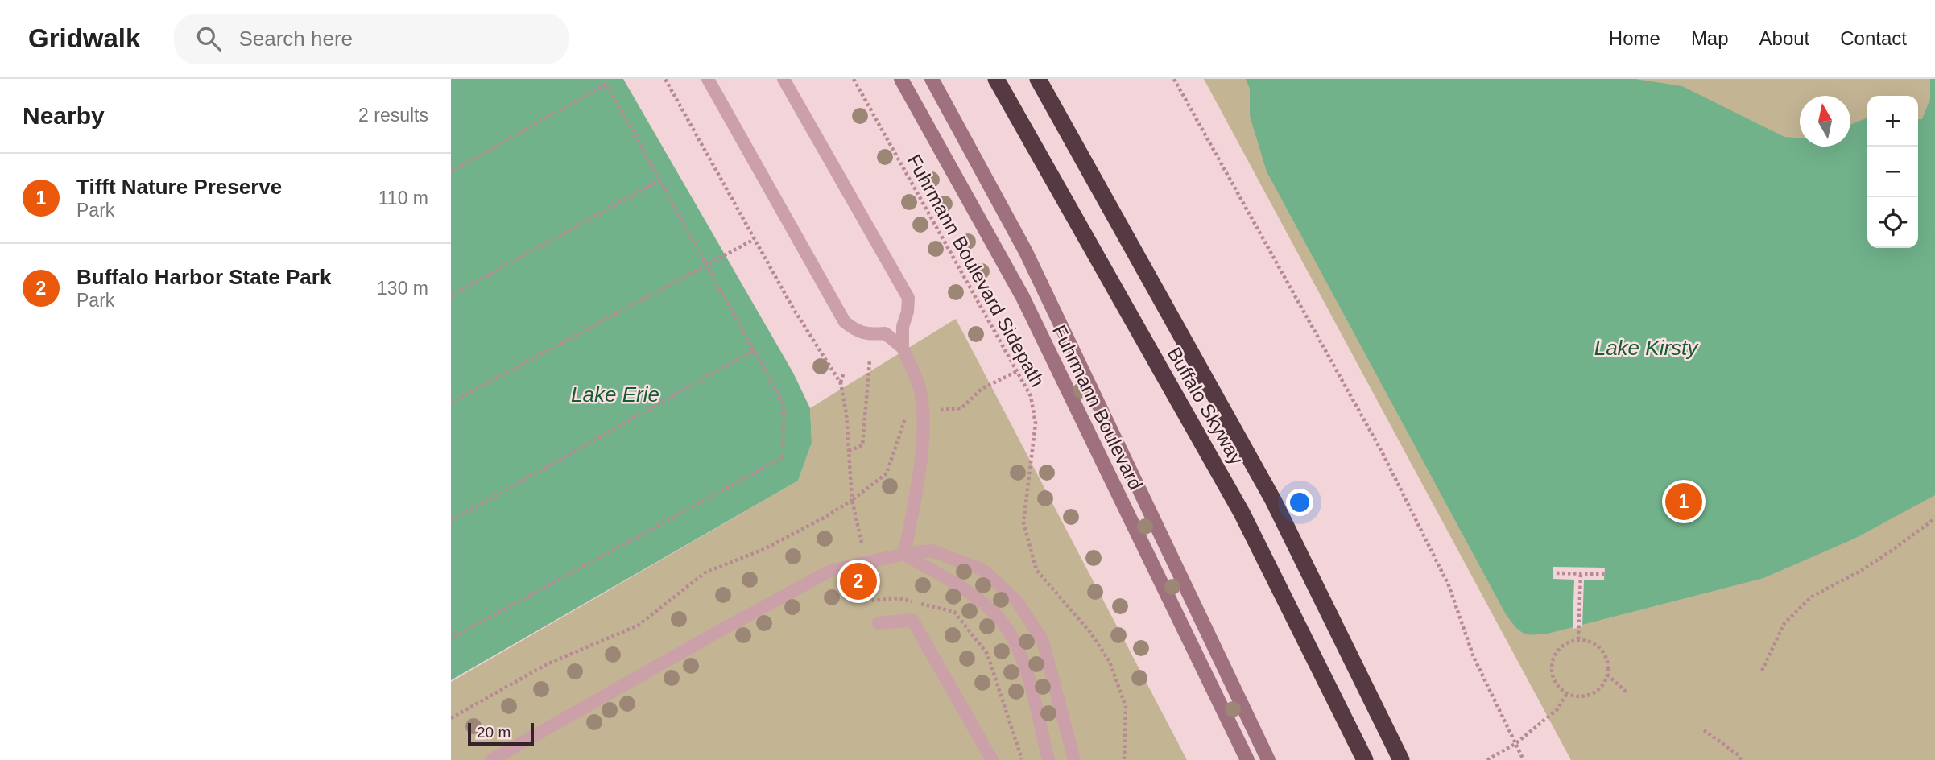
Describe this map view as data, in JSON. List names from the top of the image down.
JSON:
{
  "streets": {
    "highway": ["Buffalo Skyway"],
    "street": ["Fuhrmann Boulevard"],
    "path": ["Fuhrmann Boulevard Sidepath"]
  },
  "water": ["Lake Kirsty", "Lake Erie"],
  "scale_bar": "20 m",
  "north": "top",
  "page": {
    "header": "Gridwalk",
    "search": "Search here",
    "nav": [
      "Home",
      "Map",
      "About",
      "Contact"
    ],
    "heading": ["Nearby", "2 results"],
    "map_buttons": ["+", "−"],
    "list": [
      {
        "mark": "1",
        "name": "Tifft Nature Preserve",
        "note": "Park",
        "value": "110 m"
      },
      {
        "mark": "2",
        "name": "Buffalo Harbor State Park",
        "note": "Park",
        "value": "130 m"
      }
    ],
    "pins": ["1", "2"],
    "scale": "20 m"
  }
}
